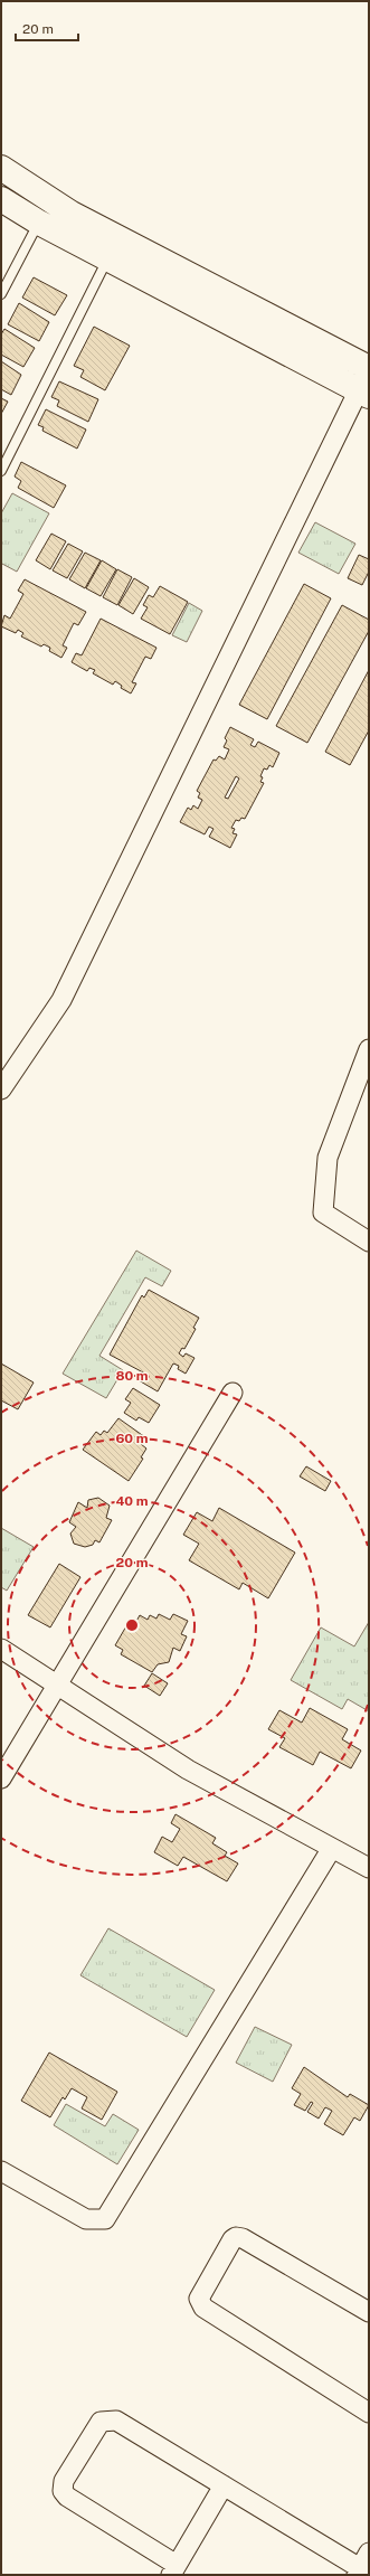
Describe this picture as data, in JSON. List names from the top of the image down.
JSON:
{
  "scale_bar": "20 m",
  "rings": [
    "80 m",
    "60 m",
    "40 m",
    "20 m"
  ]
}
